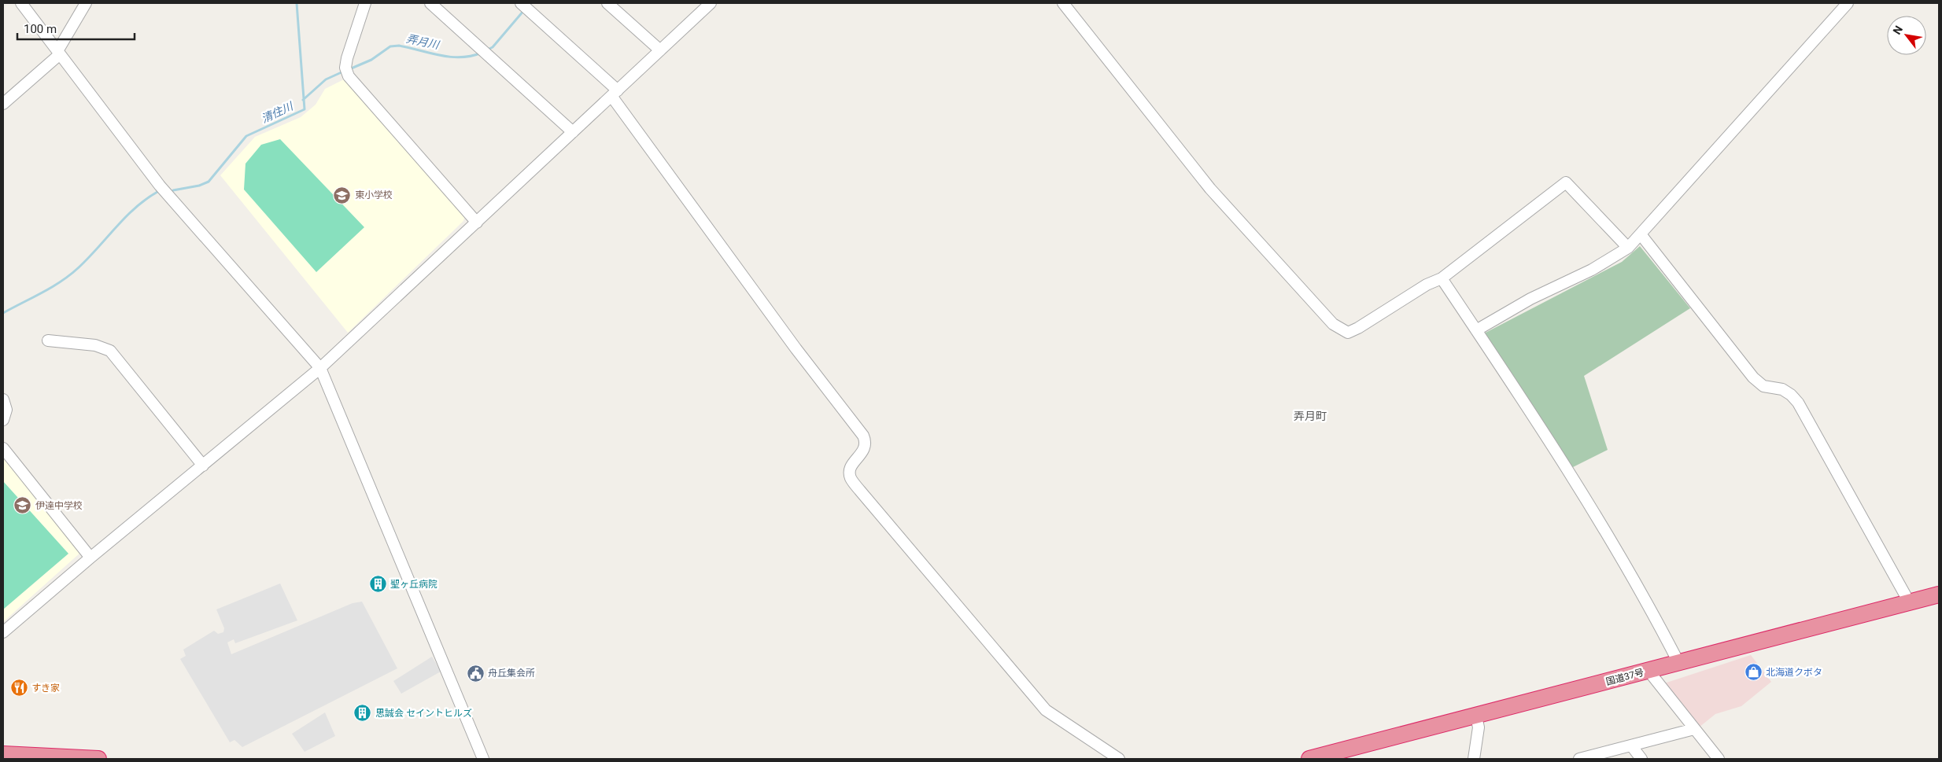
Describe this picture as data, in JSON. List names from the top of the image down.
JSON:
{
  "streets": {
    "highway": ["国道37号"]
  },
  "districts": ["弄月町"],
  "water": ["弄月川", "清住川"],
  "places": {
    "school or university": ["東小学校", "伊達中学校"],
    "building": ["聖ヶ丘病院", "思誠会 セイントヒルズ"],
    "shop": ["北海道クボタ"],
    "public building": ["舟丘集会所"],
    "restaurant": ["すき家"]
  },
  "scale_bar": "100 m",
  "north": "top left"
}
